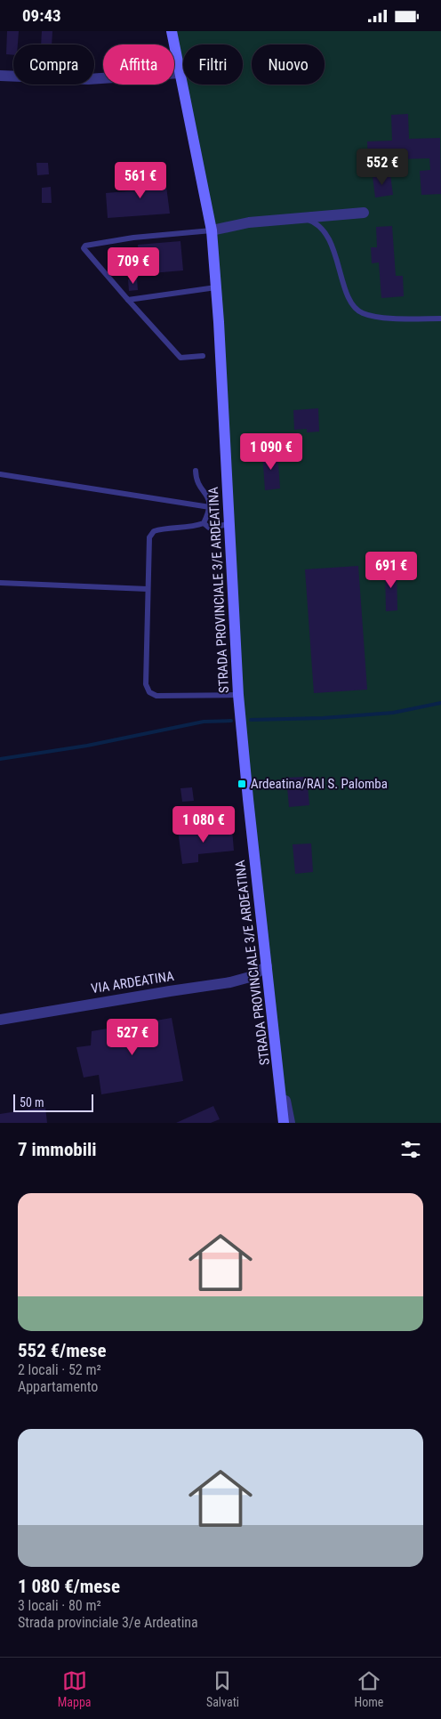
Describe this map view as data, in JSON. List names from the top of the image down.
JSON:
{
  "streets": {
    "main road": ["STRADA PROVINCIALE 3/E ARDEATINA"],
    "street": ["VIA ARDEATINA"]
  },
  "crossings": [
    ["STRADA PROVINCIALE 3/E ARDEATINA", "VIA ARDEATINA"]
  ],
  "places": {
    "transit": ["Ardeatina/RAI S. Palomba"]
  },
  "scale_bar": "50 m",
  "page": {
    "status": "09:43",
    "chip": [
      "Compra",
      "Affitta",
      "Filtri",
      "Nuovo"
    ],
    "price": [
      "552 €",
      "561 €",
      "709 €",
      "1 090 €",
      "691 €",
      "1 080 €",
      "527 €"
    ],
    "scale": "50 m",
    "heading": "7 immobili",
    "list": [
      {
        "name": "552 €/mese",
        "note": "2 locali · 52 m² · Appartamento"
      },
      {
        "name": "1 080 €/mese",
        "note": "3 locali · 80 m² · Strada provinciale 3/e Ardeatina"
      }
    ],
    "tabs": ["Mappa", "Salvati", "Home"]
  }
}
